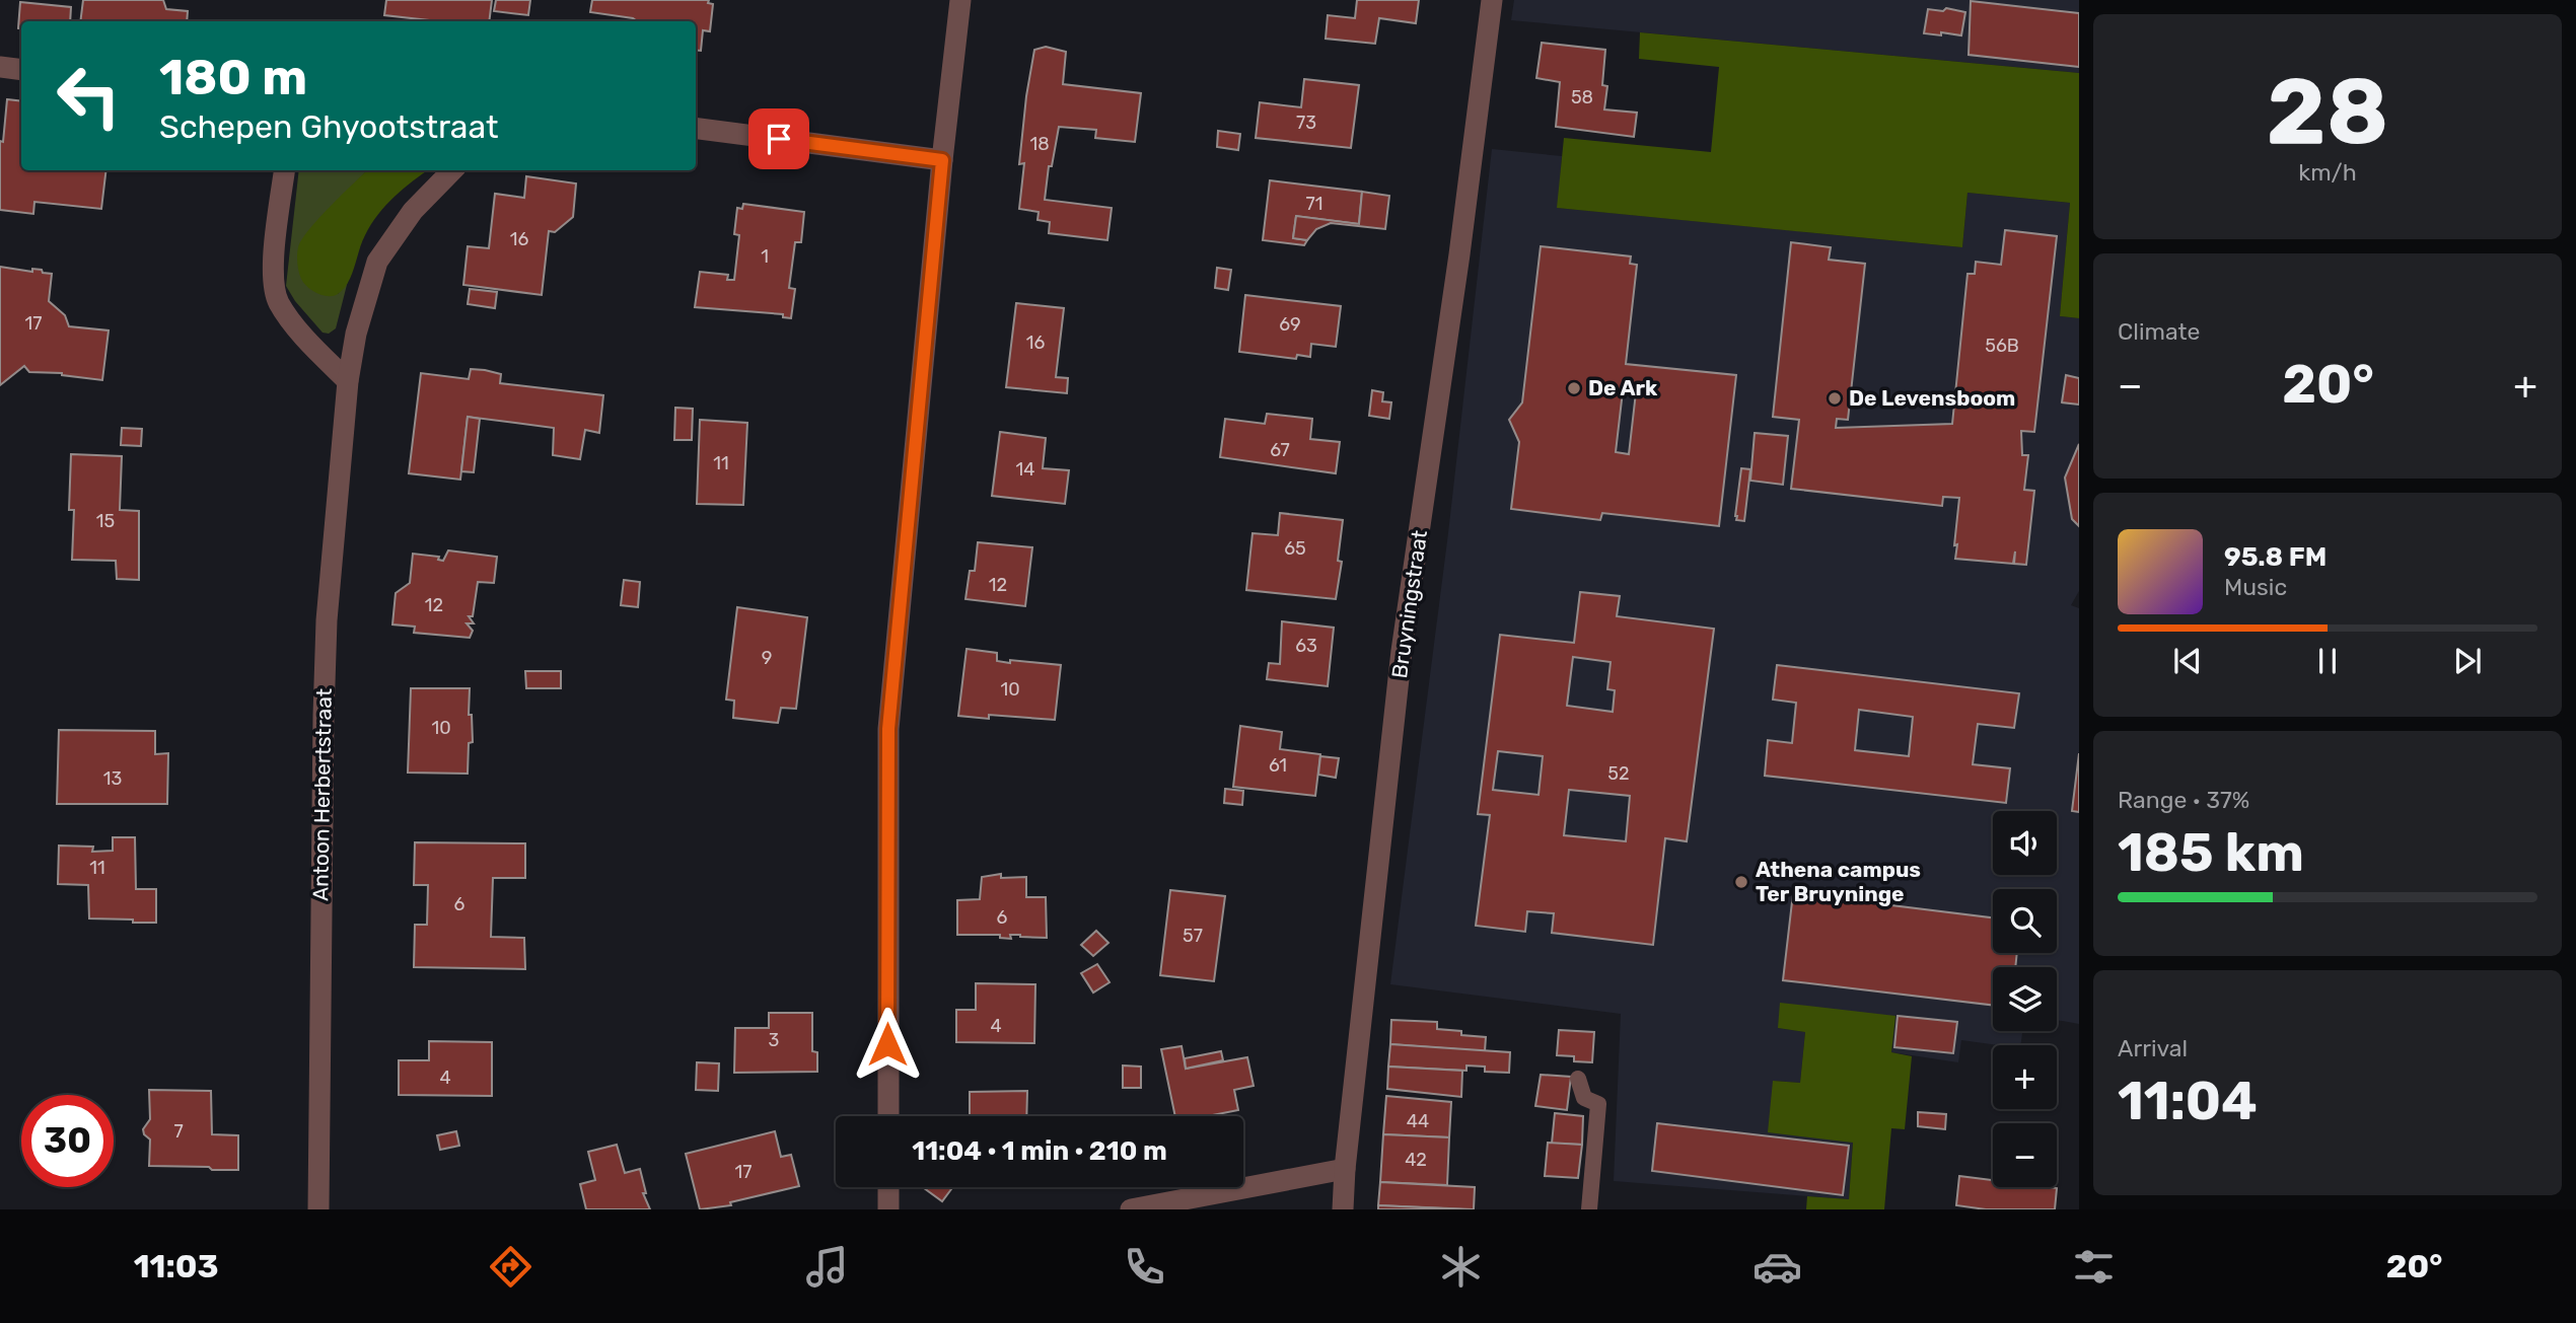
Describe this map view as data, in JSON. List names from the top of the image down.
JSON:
{
  "streets": {
    "street": ["Bruyningstraat", "Antoon Herbertstraat"]
  },
  "places": ["De Ark", "De Levensboom", "Athena campus Ter Bruyninge"],
  "house_numbers": [
    "58",
    "73",
    "18",
    "71",
    "16",
    "1",
    "17",
    "69",
    "16",
    "56B",
    "67",
    "11",
    "14",
    "15",
    "65",
    "12",
    "12",
    "63",
    "9",
    "10",
    "10",
    "61",
    "52",
    "13",
    "11",
    "6",
    "6",
    "57",
    "4",
    "3",
    "4",
    "44",
    "7",
    "42",
    "17"
  ],
  "page": {
    "tile": [
      ["28", "km/h"],
      "Climate",
      ["Range · 37%", "185 km"],
      ["Arrival", "11:04"]
    ],
    "turn": ["180 m", "Schepen Ghyootstraat"],
    "heat": ["−", "20°", "+"],
    "song": ["95.8 FM", "Music"],
    "map_buttons": ["+", "−"],
    "limit": "30",
    "trip": "11:04 · 1 min · 210 m",
    "tabs": ["11:03", "20°"]
  }
}
